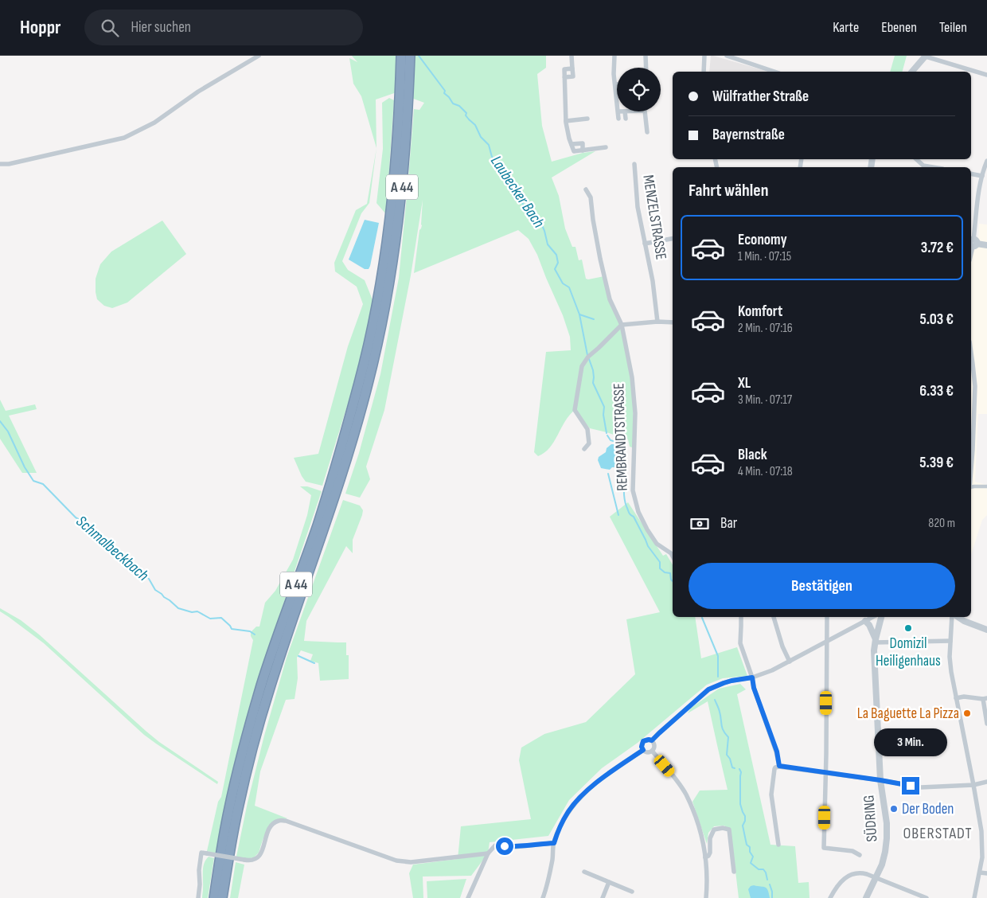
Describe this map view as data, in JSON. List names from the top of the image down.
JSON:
{
  "streets": {
    "highway": ["A 44"],
    "street": ["MENZELSTRASSE", "REMBRANDTSTRASSE", "SÜDRING"]
  },
  "districts": ["OBERSTADT"],
  "water": ["Laubecker Bach", "Schmalbeckbach"],
  "places": ["Domizil Heiligenhaus", "La Baguette La Pizza", "Der Boden"],
  "page": {
    "header": "Hoppr",
    "search": "Hier suchen",
    "nav": ["Karte", "Ebenen", "Teilen"],
    "banner": ["Wülfrather Straße", "Bayernstraße"],
    "heading": "Fahrt wählen",
    "list": [
      {
        "name": "Economy",
        "note": "1 Min. · 07:15",
        "value": "3.72 €"
      },
      {
        "name": "Komfort",
        "note": "2 Min. · 07:16",
        "value": "5.03 €"
      },
      {
        "name": "XL",
        "note": "3 Min. · 07:17",
        "value": "6.33 €"
      },
      {
        "name": "Black",
        "note": "4 Min. · 07:18",
        "value": "5.39 €"
      }
    ],
    "pay": ["Bar", "820 m"],
    "buttons": "Bestätigen",
    "bubble": "3 Min."
  }
}
